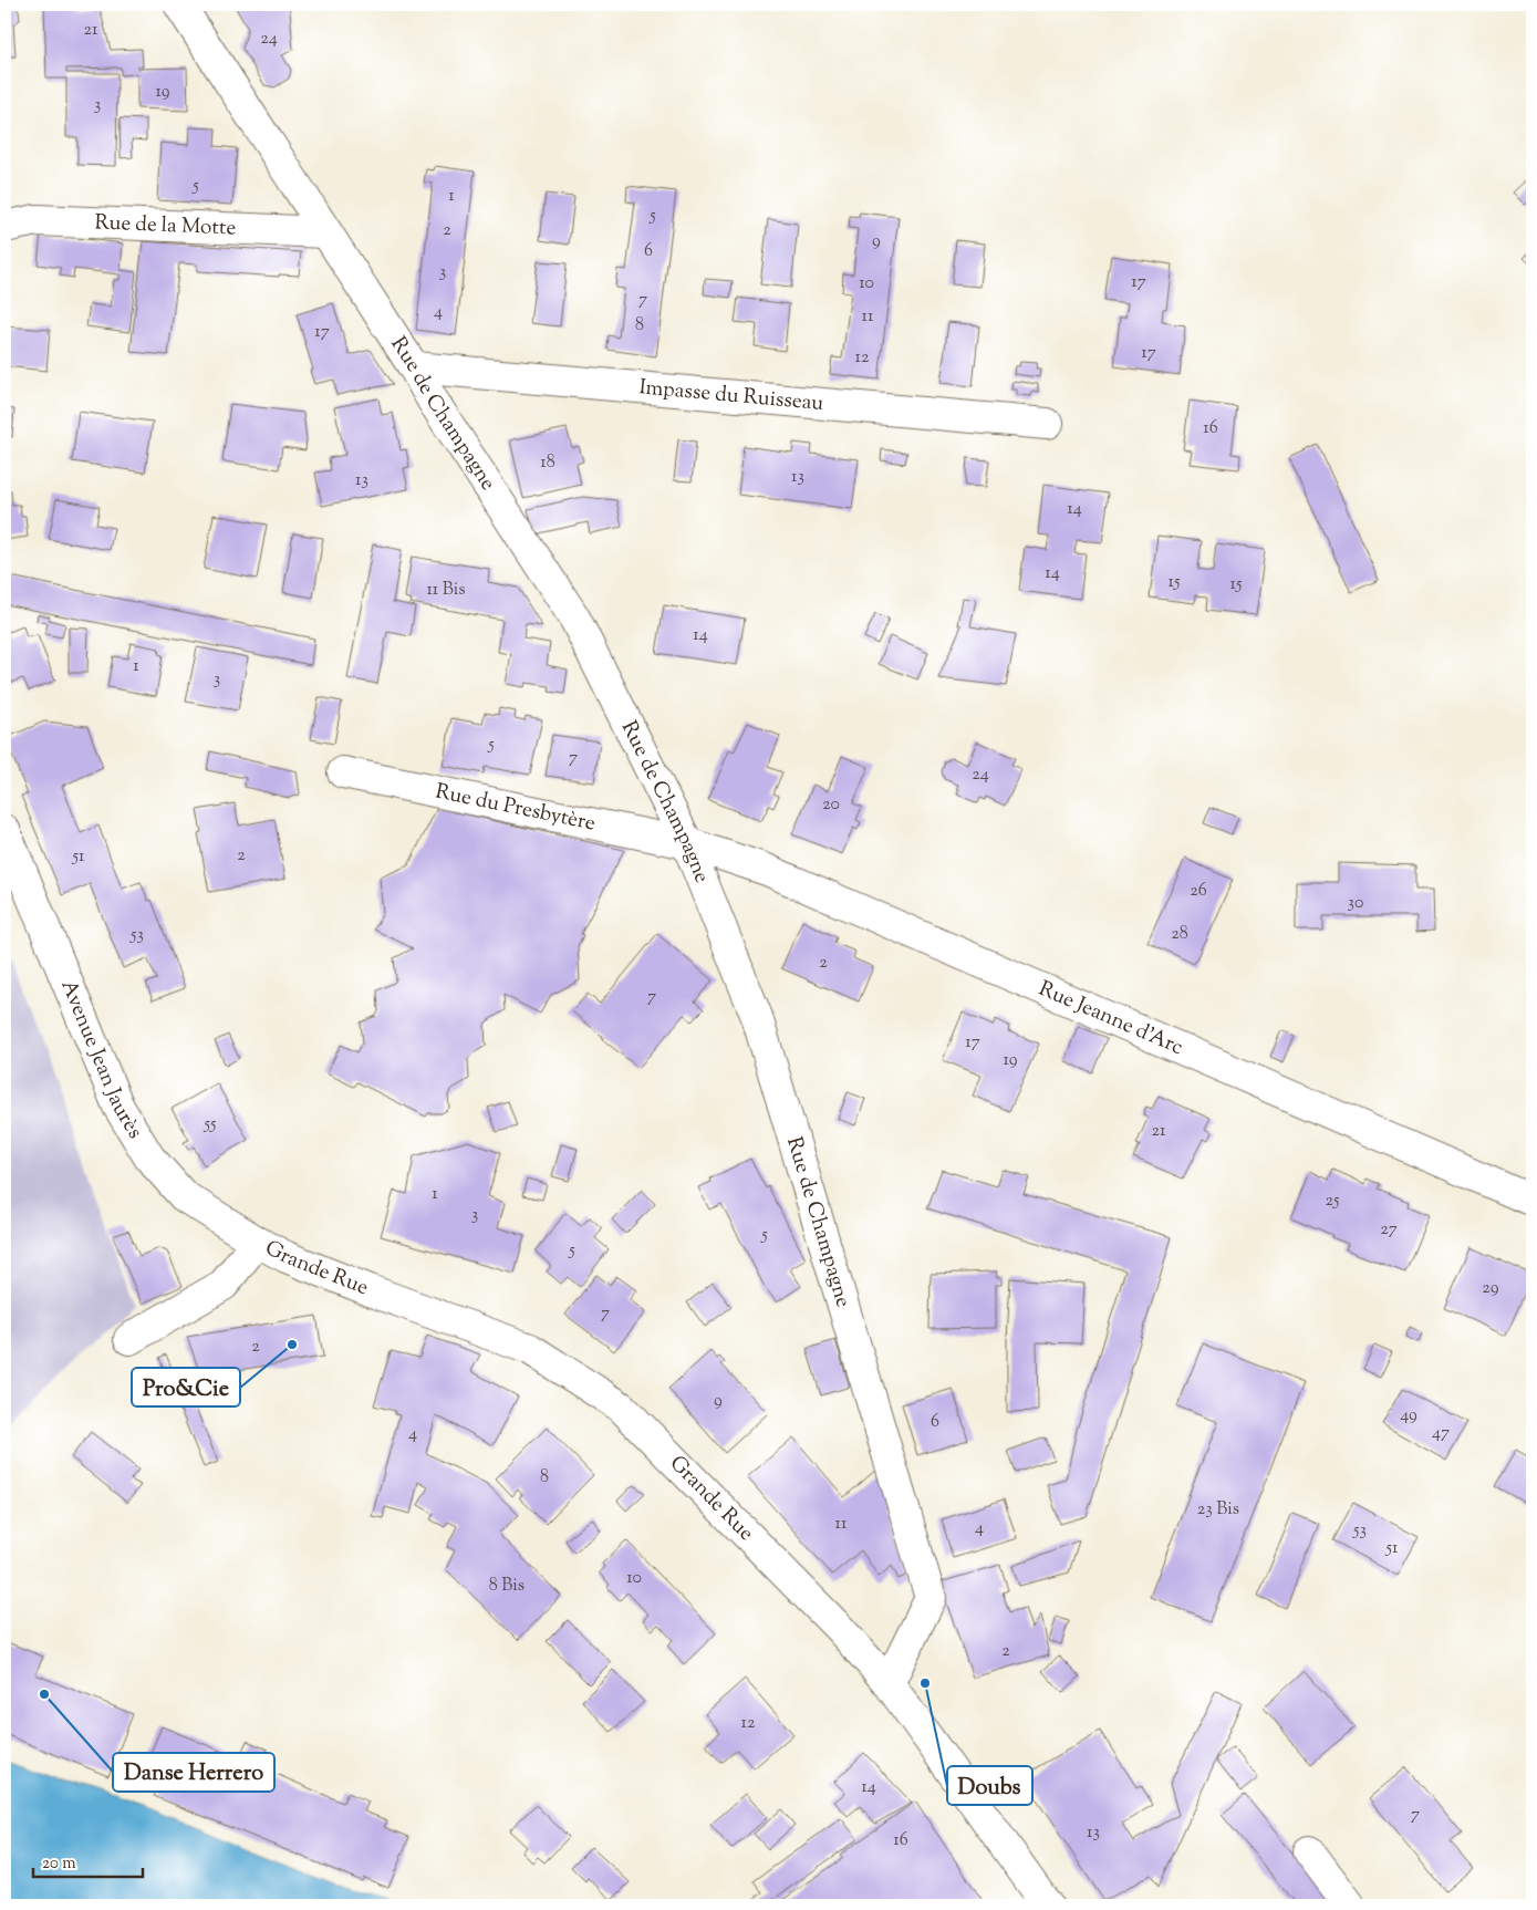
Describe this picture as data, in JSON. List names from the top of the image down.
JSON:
{
  "streets": {
    "street": [
      "Rue de la Motte",
      "Impasse du Ruisseau",
      "Rue de Champagne",
      "Rue du Presbytère",
      "Rue Jeanne d'Arc",
      "Avenue Jean Jaurès",
      "Grande Rue"
    ]
  },
  "crossings": [
    ["Rue de la Motte", "Rue de Champagne"],
    ["Impasse du Ruisseau", "Rue de Champagne"],
    ["Rue de Champagne", "Rue du Presbytère"],
    ["Rue de Champagne", "Rue Jeanne d'Arc"],
    ["Rue de Champagne", "Grande Rue"],
    ["Rue du Presbytère", "Rue Jeanne d'Arc"],
    ["Avenue Jean Jaurès", "Grande Rue"]
  ],
  "places": ["Pro&Cie", "Doubs", "Danse Herrero"],
  "house_numbers": [
    "21",
    "24",
    "19",
    "3",
    "5",
    "1",
    "5",
    "2",
    "9",
    "6",
    "3",
    "17",
    "10",
    "7",
    "4",
    "11",
    "8",
    "17",
    "17",
    "12",
    "16",
    "18",
    "13",
    "13",
    "14",
    "14",
    "15",
    "15",
    "11 Bis",
    "14",
    "1",
    "3",
    "5",
    "7",
    "24",
    "20",
    "2",
    "51",
    "26",
    "30",
    "28",
    "53",
    "2",
    "7",
    "17",
    "19",
    "55",
    "21",
    "1",
    "25",
    "3",
    "27",
    "5",
    "5",
    "29",
    "7",
    "2",
    "9",
    "49",
    "6",
    "47",
    "4",
    "8",
    "23 Bis",
    "11",
    "4",
    "53",
    "51",
    "10",
    "8 Bis",
    "2",
    "12",
    "14",
    "7",
    "13",
    "16"
  ],
  "scale_bar": "20 m"
}
